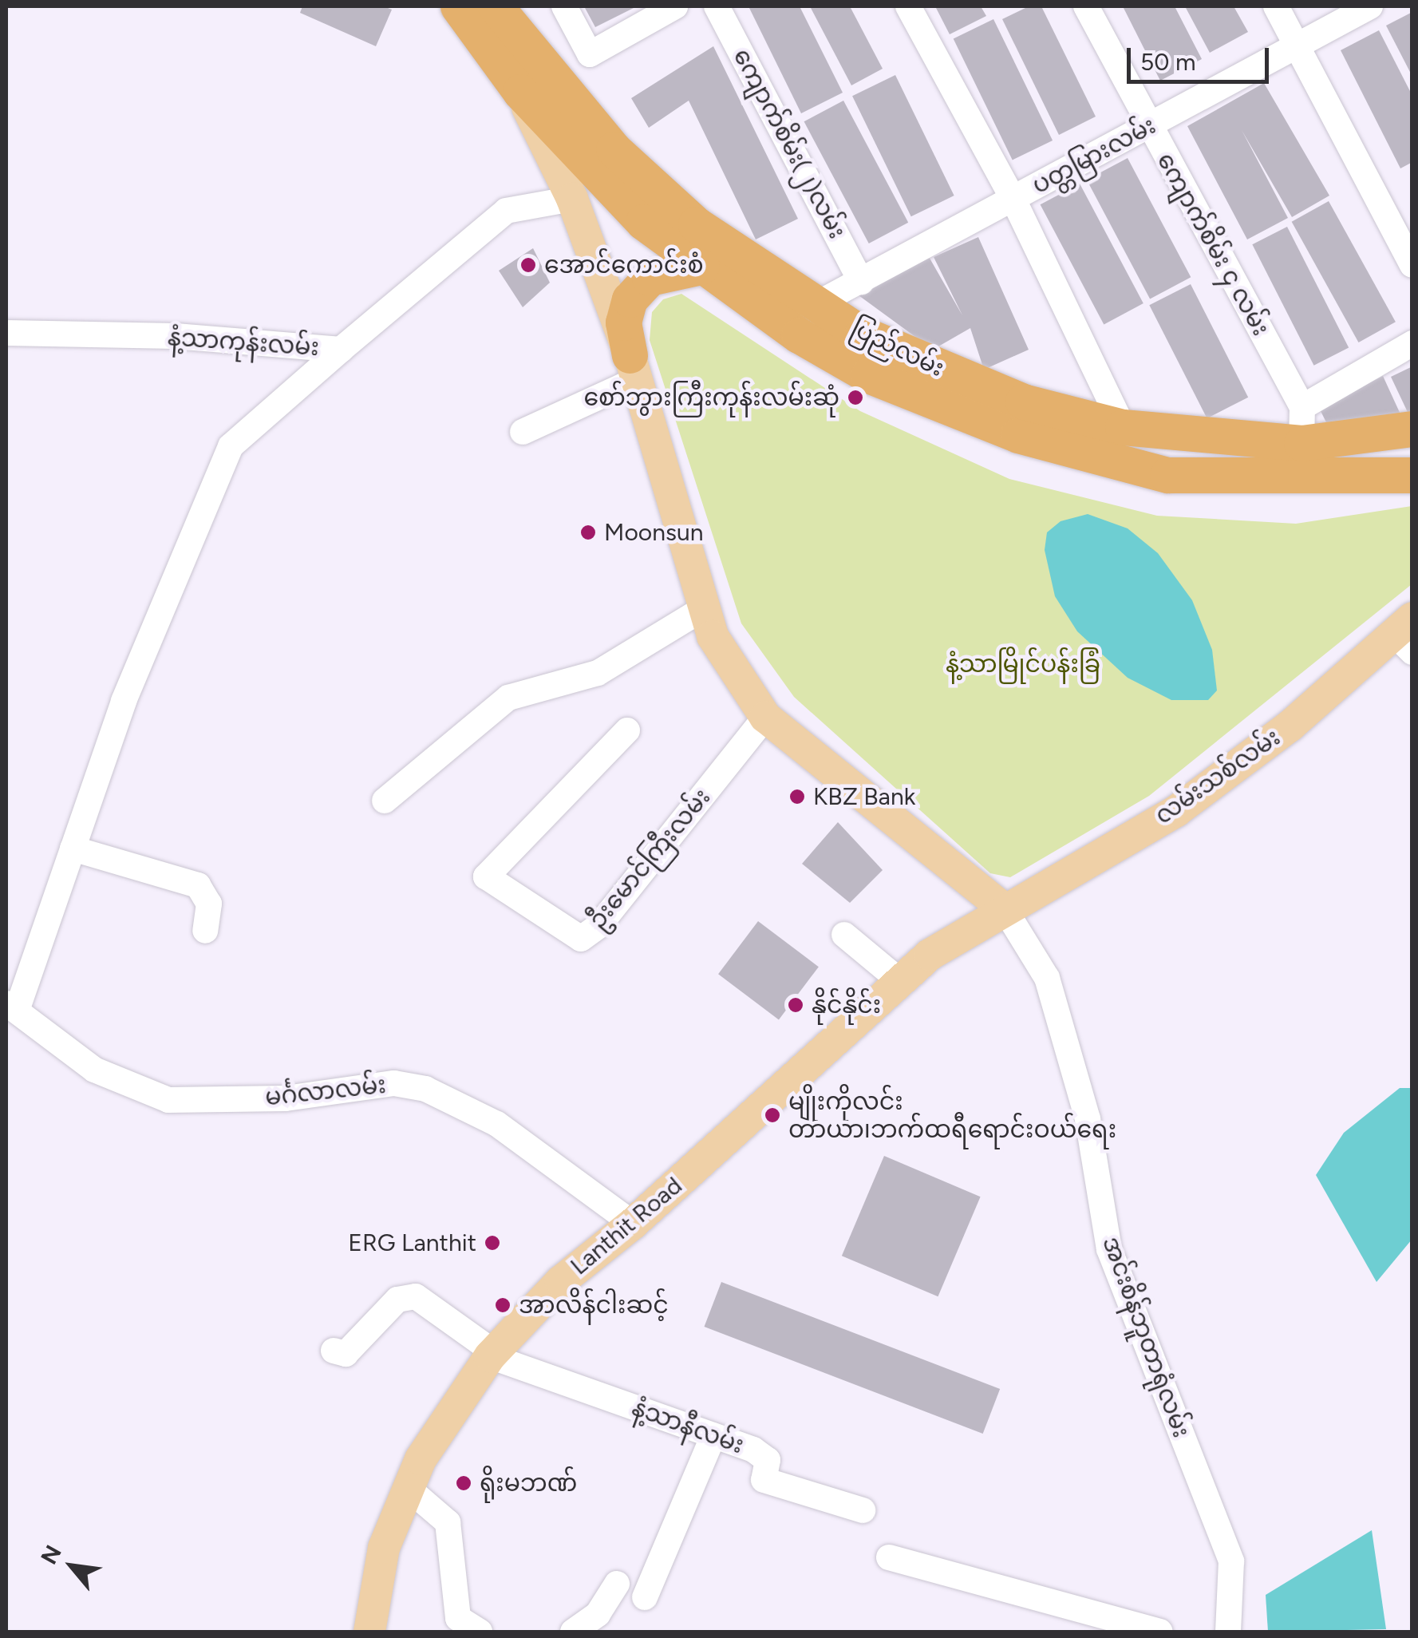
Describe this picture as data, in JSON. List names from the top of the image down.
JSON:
{
  "streets": {
    "highway": ["ပြည်လမ်း"],
    "main road": ["လမ်းသစ်လမ်း", "Lanthit Road"],
    "street": [
      "ကျောက်စိမ်း(၂)လမ်း",
      "ပတ္တမြားလမ်း",
      "ကျောက်စိမ်း ၄ လမ်း",
      "နံ့သာကုန်းလမ်း",
      "ဦးမောင်ကြီးလမ်း",
      "မင်္ဂလာလမ်း",
      "အင်းစိန်ဘူတာရုံလမ်း",
      "နံ့သာနီလမ်း"
    ]
  },
  "crossings": [
    ["ကျောက်စိမ်း(၂)လမ်း", "ပတ္တမြားလမ်း"],
    ["ပတ္တမြားလမ်း", "ကျောက်စိမ်း ၄ လမ်း"],
    ["ပတ္တမြားလမ်း", "ပြည်လမ်း"],
    ["ကျောက်စိမ်း ၄ လမ်း", "ပြည်လမ်း"],
    ["နံ့သာကုန်းလမ်း", "ပြည်လမ်း"],
    ["လမ်းသစ်လမ်း", "Lanthit Road"],
    ["လမ်းသစ်လမ်း", "အင်းစိန်ဘူတာရုံလမ်း"],
    ["မင်္ဂလာလမ်း", "Lanthit Road"],
    ["Lanthit Road", "အင်းစိန်ဘူတာရုံလမ်း"],
    ["Lanthit Road", "နံ့သာနီလမ်း"]
  ],
  "parks": ["နံ့သာမြိုင်ပန်းခြံ"],
  "places": [
    "အောင်ကောင်းစံ",
    "စော်ဘွားကြီးကုန်းလမ်းဆုံ",
    "Moonsun",
    "KBZ Bank",
    "နိုင်နိုင်း",
    "မျိုးကိုလင်း တာယာ၊ဘက်ထရီရောင်းဝယ်ရေး",
    "ERG Lanthit",
    "အာလိန်ငါးဆင့်",
    "ရိုးမဘဏ်"
  ],
  "scale_bar": "50 m",
  "north": "top left"
}
